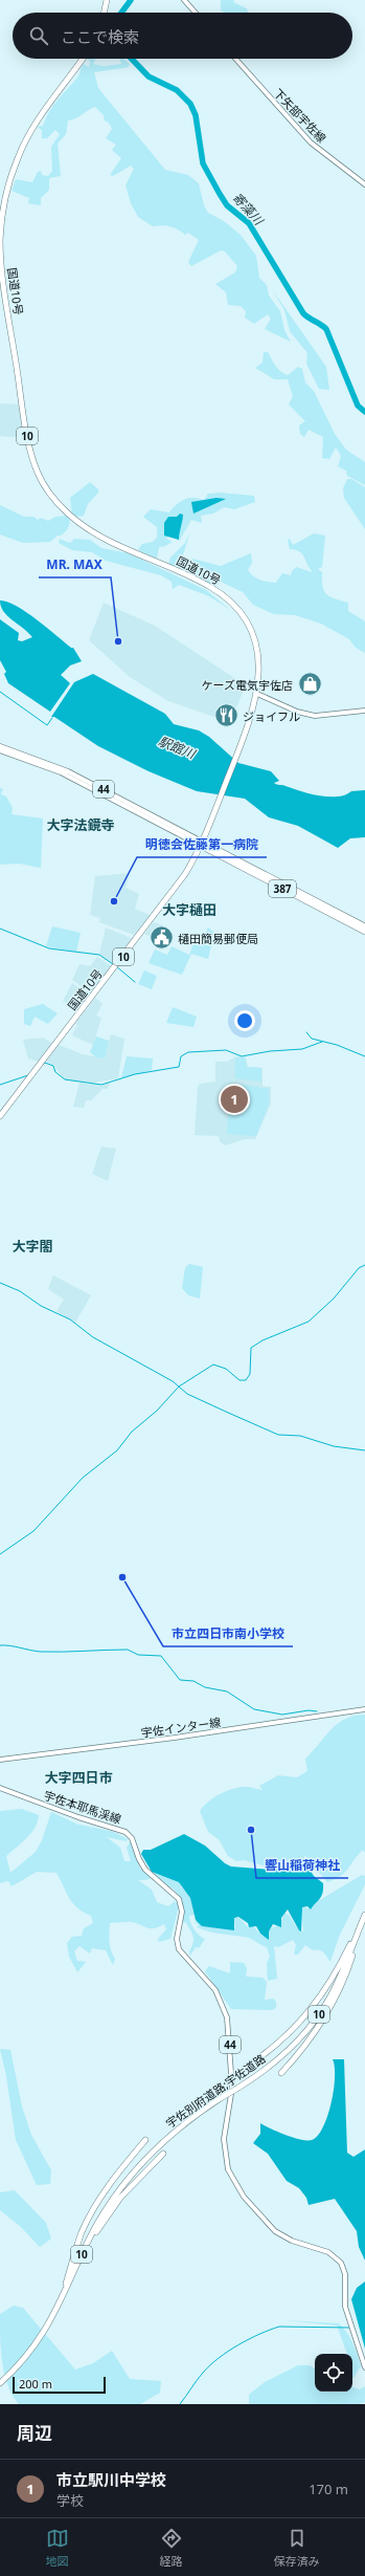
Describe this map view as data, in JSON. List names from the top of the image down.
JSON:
{
  "streets": {
    "highway": [
      "国道10号",
      "10",
      "387",
      "宇佐別府道路;宇佐道路"
    ],
    "main road": [
      "下矢部宇佐線",
      "44",
      "宇佐インター線",
      "宇佐本耶馬渓線"
    ]
  },
  "crossings": [
    ["国道10号", "44"],
    ["国道10号", "387"],
    ["44", "387"]
  ],
  "districts": [
    "大字法鏡寺",
    "大字樋田",
    "大字閤",
    "大字四日市"
  ],
  "water": ["寄藻川", "駅館川"],
  "places": {
    "other": [
      "MR. MAX",
      "明徳会佐藤第一病院",
      "市立四日市南小学校",
      "響山稲荷神社"
    ],
    "shop": ["ケーズ電気宇佐店"],
    "restaurant": ["ジョイフル"],
    "public building": ["樋田簡易郵便局"]
  },
  "scale_bar": "200 m",
  "page": {
    "search": "ここで検索",
    "pins": "1",
    "scale": "200 m",
    "heading": "周辺",
    "list": [
      {
        "mark": "1",
        "name": "市立駅川中学校",
        "note": "学校",
        "value": "170 m"
      }
    ],
    "nav": ["地図", "経路", "保存済み"]
  }
}
